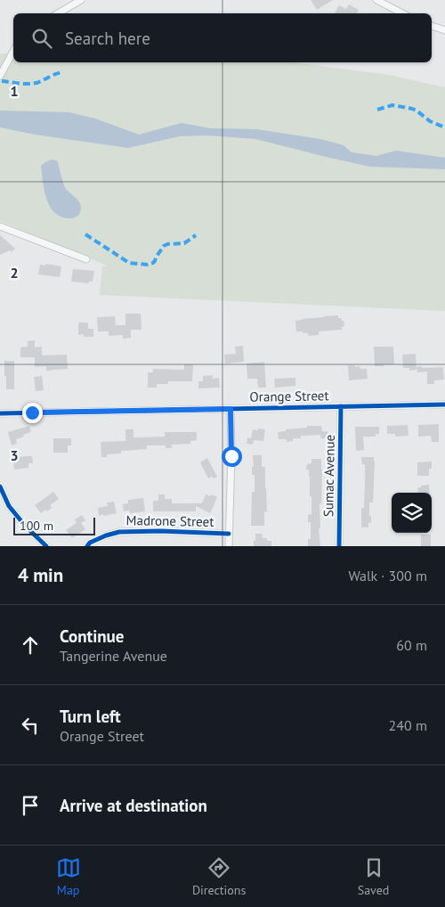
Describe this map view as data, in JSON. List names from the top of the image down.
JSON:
{
  "streets": {
    "street": ["Orange Street", "Sumac Avenue", "Madrone Street"]
  },
  "crossings": [
    ["Orange Street", "Sumac Avenue"]
  ],
  "scale_bar": "100 m",
  "page": {
    "search": "Search here",
    "scale": "100 m",
    "heading": ["4 min", "Walk · 300 m"],
    "list": [
      ["Continue", "Tangerine Avenue", "60 m"],
      ["Turn left", "Orange Street", "240 m"],
      "Arrive at destination"
    ],
    "nav": ["Map", "Directions", "Saved"]
  },
  "grid": {
    "rows": ["1", "2", "3"]
  }
}
